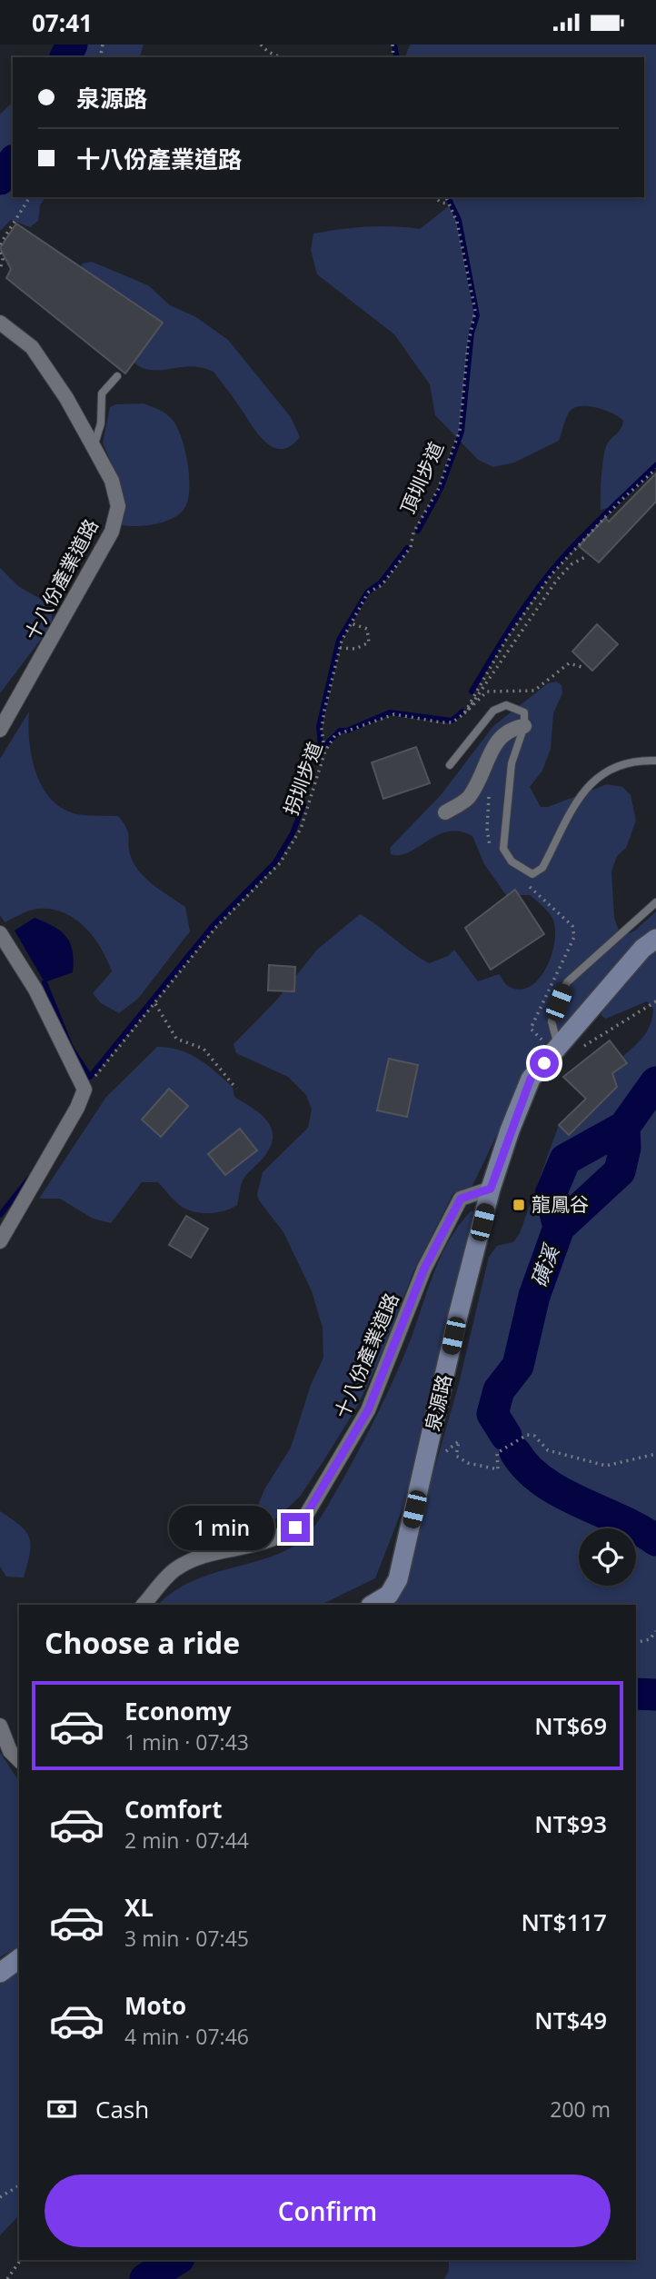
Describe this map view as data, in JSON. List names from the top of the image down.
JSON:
{
  "streets": {
    "street": ["十八份產業道路", "泉源路"],
    "path": ["頂圳步道", "拐圳步道"]
  },
  "crossings": [
    ["頂圳步道", "拐圳步道"],
    ["十八份產業道路", "泉源路"]
  ],
  "water": ["磺溪"],
  "places": {
    "transit": ["龍鳳谷"]
  },
  "page": {
    "status": "07:41",
    "banner": ["泉源路", "十八份產業道路"],
    "bubble": "1 min",
    "heading": "Choose a ride",
    "list": [
      {
        "name": "Economy",
        "note": "1 min · 07:43",
        "value": "NT$69"
      },
      {
        "name": "Comfort",
        "note": "2 min · 07:44",
        "value": "NT$93"
      },
      {
        "name": "XL",
        "note": "3 min · 07:45",
        "value": "NT$117"
      },
      {
        "name": "Moto",
        "note": "4 min · 07:46",
        "value": "NT$49"
      }
    ],
    "pay": ["Cash", "200 m"],
    "buttons": "Confirm"
  }
}
